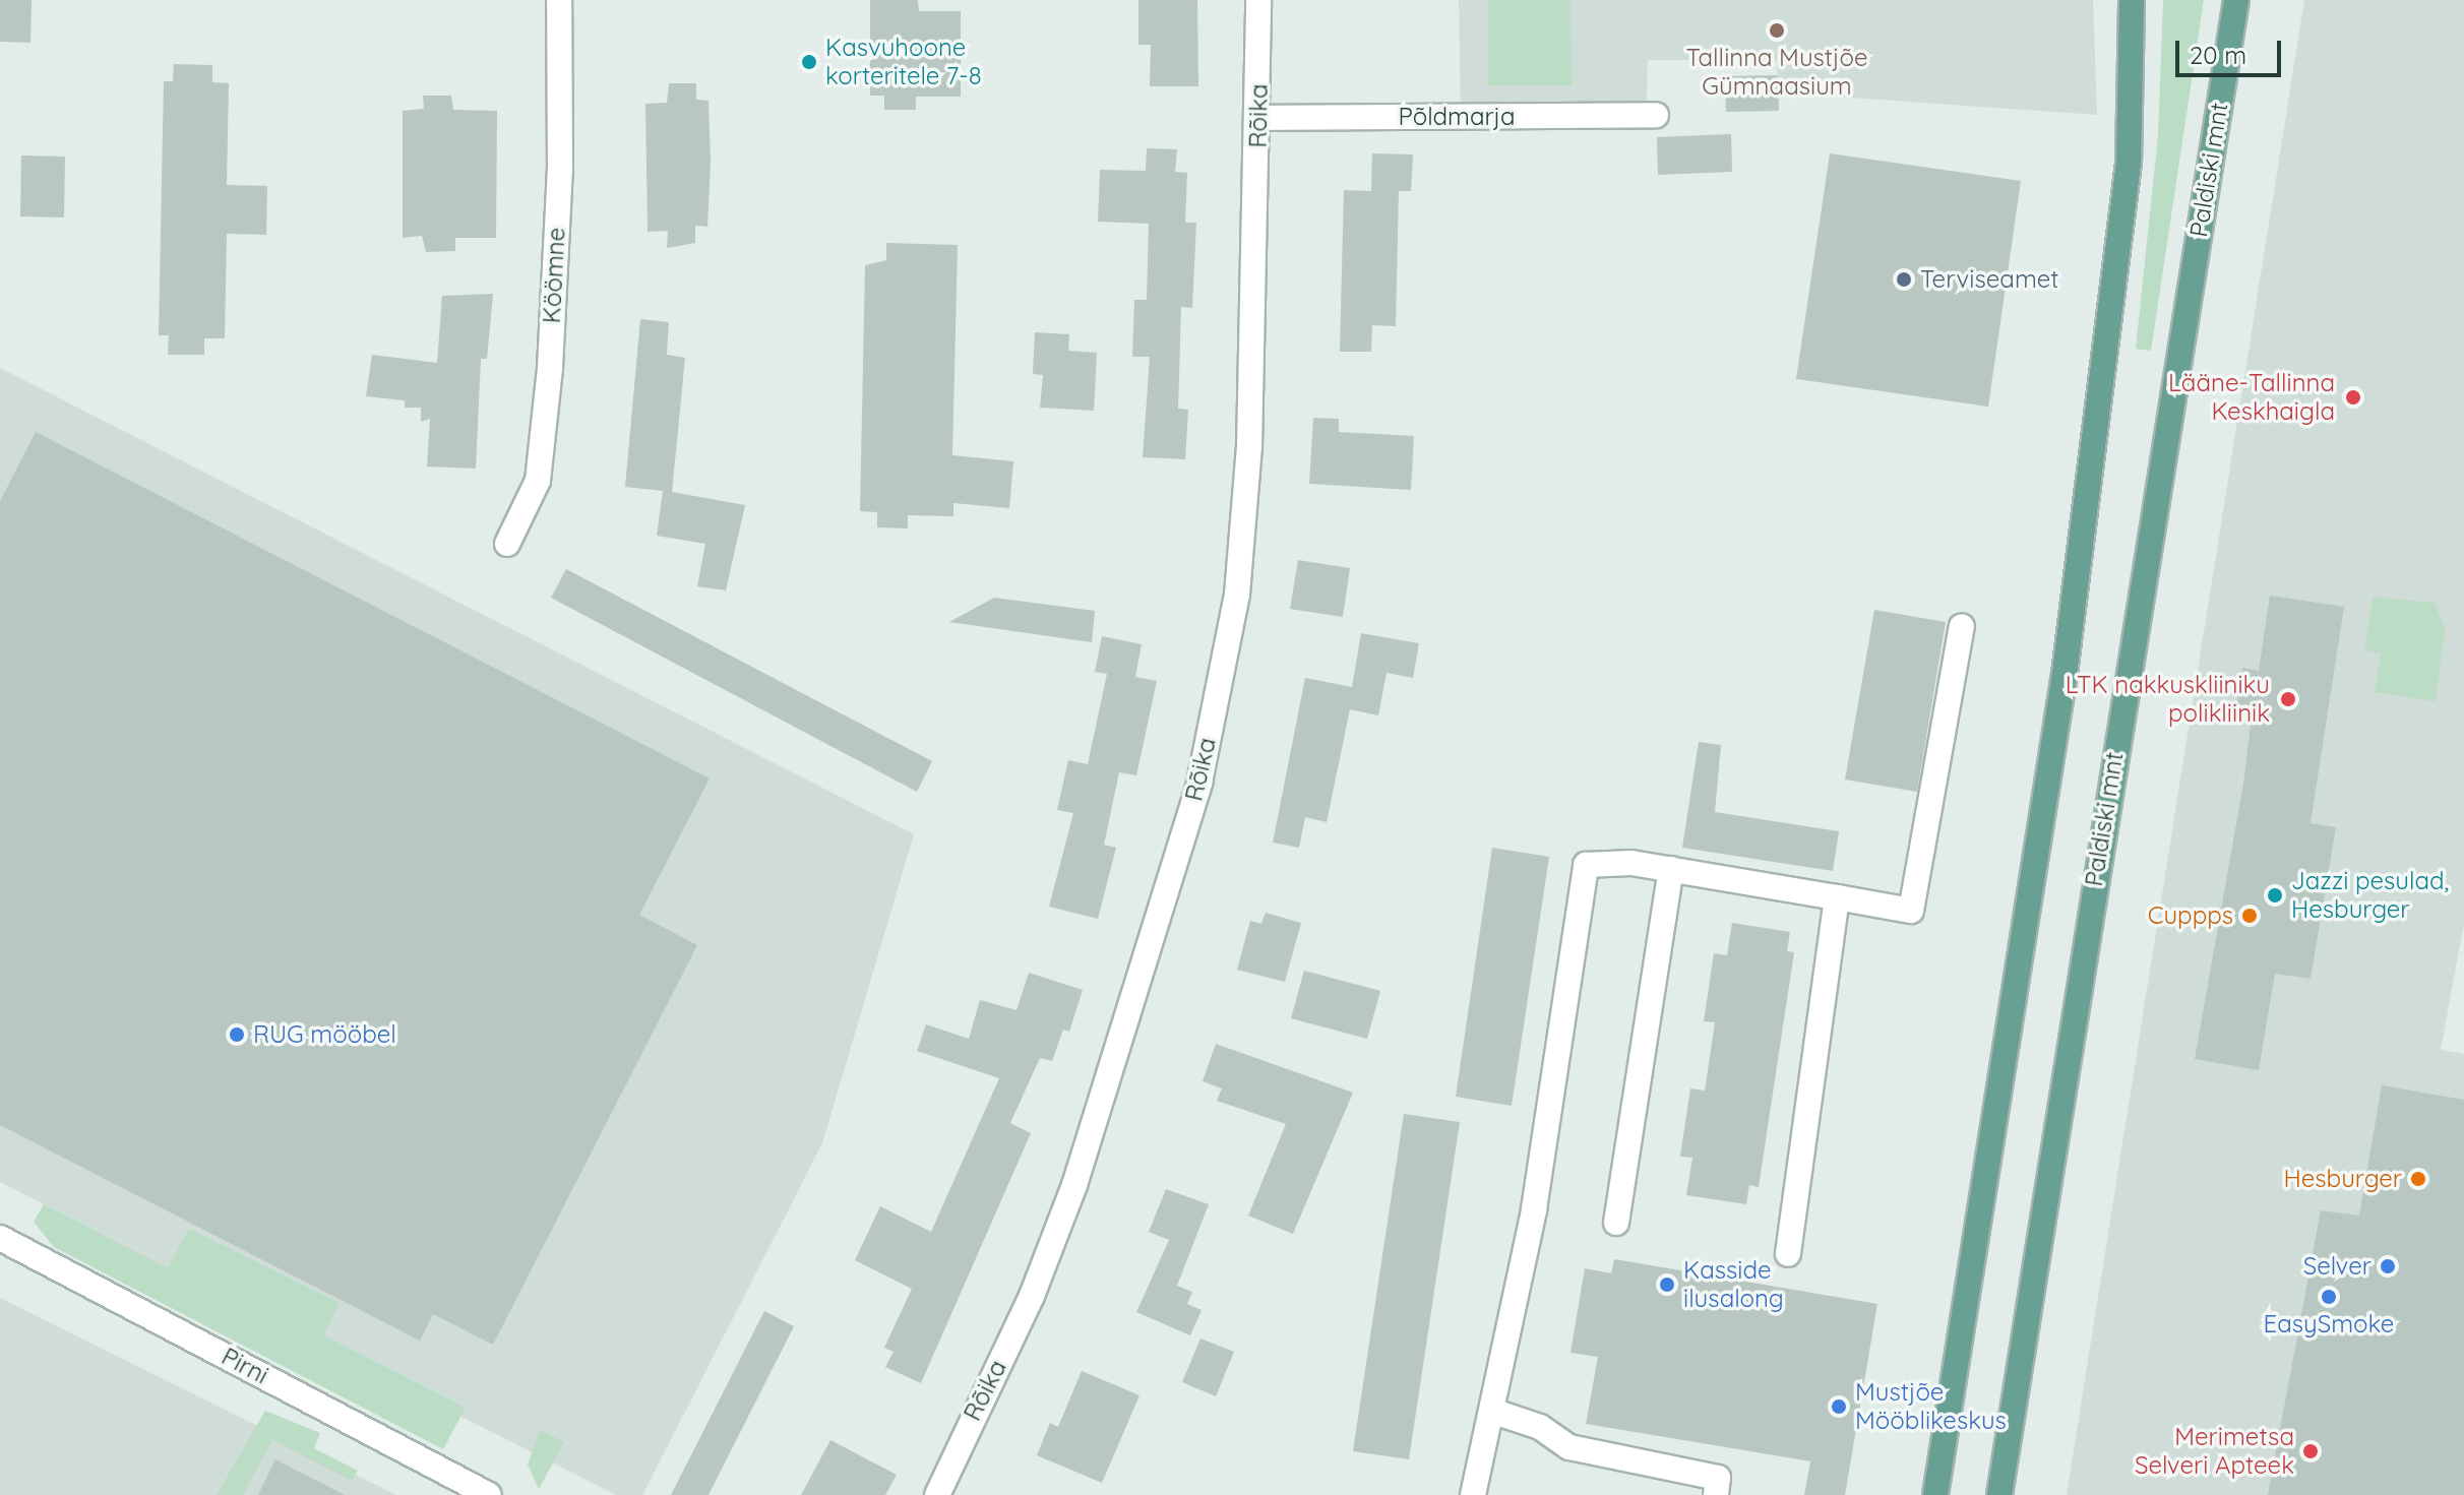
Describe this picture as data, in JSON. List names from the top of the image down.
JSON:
{
  "streets": {
    "main road": ["Paldiski mnt"],
    "street": [
      "Rõika",
      "Põldmarja",
      "Köömne",
      "Pirni"
    ]
  },
  "crossings": [
    ["Rõika", "Põldmarja"]
  ],
  "places": [
    "Tallinna Mustjõe Gümnaasium",
    "Kasvuhoone korteritele 7-8",
    "Terviseamet",
    "Lääne-Tallinna Keskhaigla",
    "LTK nakkuskliiniku polikliinik",
    "Jazzi pesulad, Hesburger",
    "Cuppps",
    "RUG mööbel",
    "Hesburger",
    "Selver",
    "Kasside ilusalong",
    "EasySmoke",
    "Mustjõe Mööblikeskus",
    "Merimetsa Selveri Apteek"
  ],
  "scale_bar": "20 m"
}
